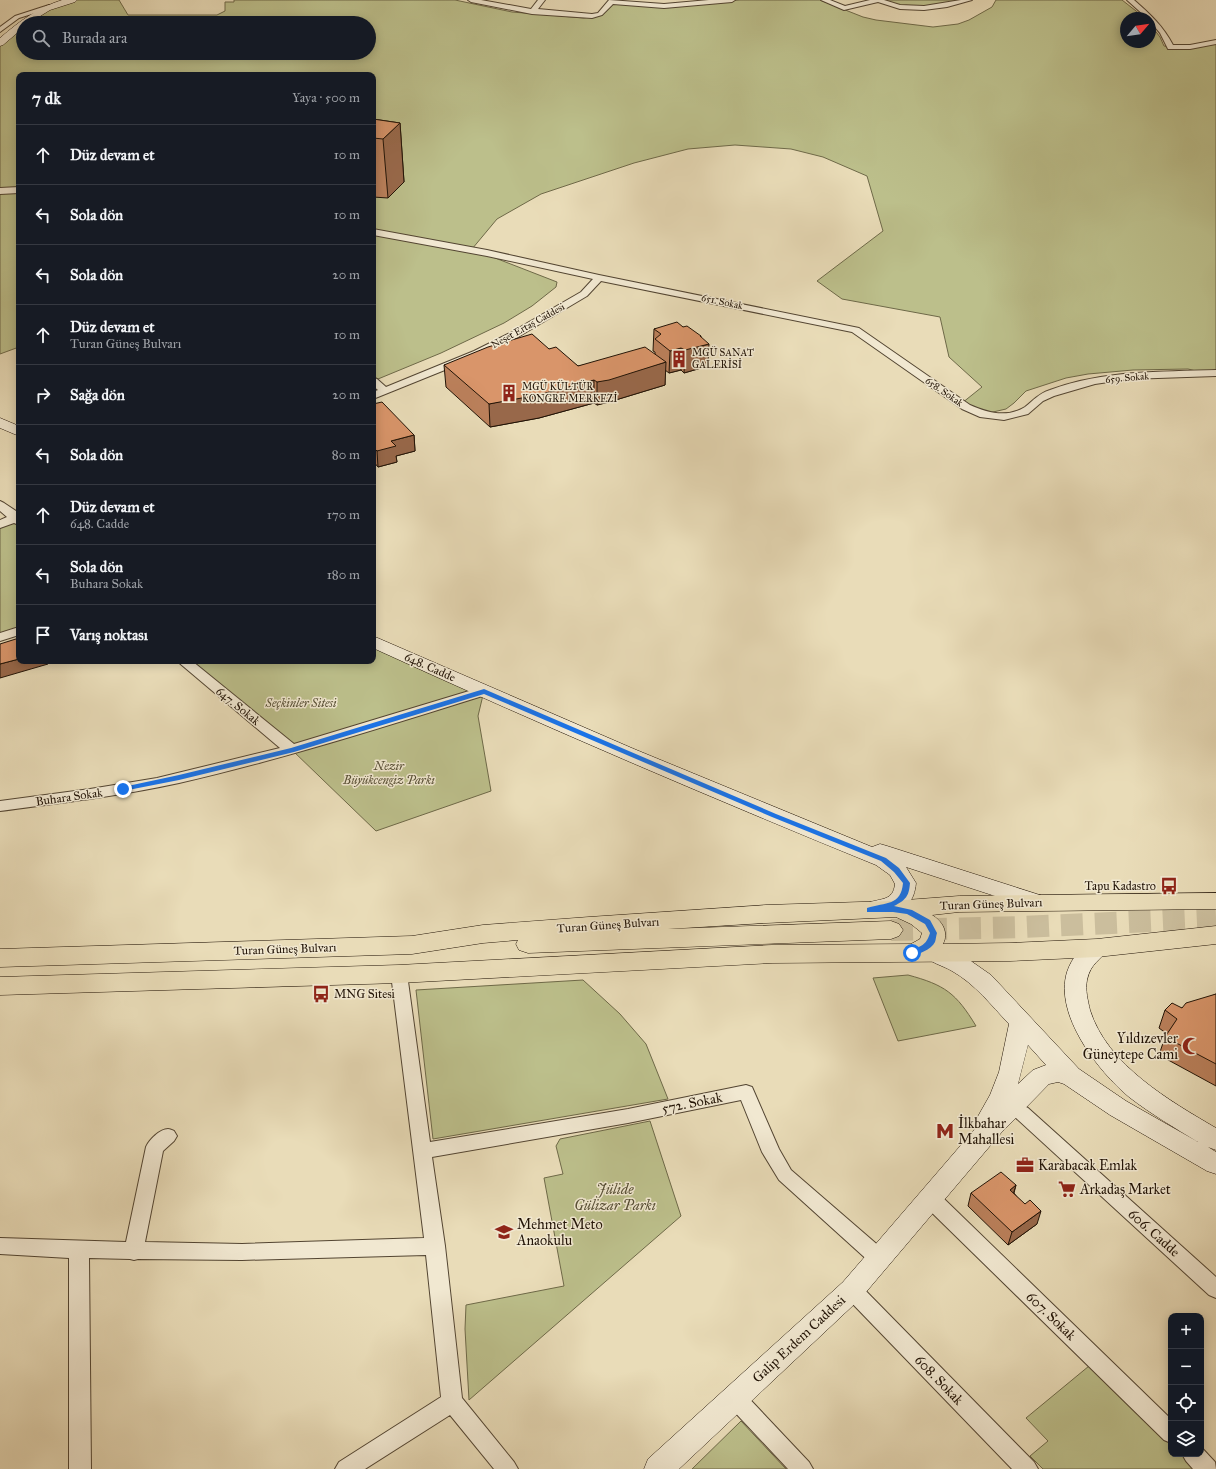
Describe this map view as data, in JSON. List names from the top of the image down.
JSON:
{
  "streets": {
    "main road": ["648. Cadde", "Turan Güneş Bulvarı", "Galip Erdem Caddesi"],
    "street": [
      "651. Sokak",
      "Neşet Ertaş Caddesi",
      "659. Sokak",
      "658. Sokak",
      "647. Sokak",
      "Buhara Sokak",
      "572. Sokak",
      "606. Cadde",
      "607. Sokak",
      "608. Sokak"
    ]
  },
  "crossings": [
    ["651. Sokak", "Neşet Ertaş Caddesi"],
    ["651. Sokak", "658. Sokak"],
    ["659. Sokak", "658. Sokak"],
    ["648. Cadde", "Buhara Sokak"],
    ["647. Sokak", "Buhara Sokak"],
    ["572. Sokak", "Galip Erdem Caddesi"],
    ["606. Cadde", "Galip Erdem Caddesi"],
    ["607. Sokak", "Galip Erdem Caddesi"],
    ["Galip Erdem Caddesi", "608. Sokak"]
  ],
  "parks": ["Seçkinler Sitesi", "Nezir Büyükcengiz Parkı", "Jülide Gülizar Parkı"],
  "places": {
    "building": ["MGÜ SANAT GALERİSİ", "MGÜ KÜLTÜR KONGRE MERKEZİ"],
    "bus stop": ["Tapu Kadastro", "MNG Sitesi"],
    "mosque": ["Yıldızevler Güneytepe Cami"],
    "metro station": ["İlkbahar Mahallesi"],
    "office": ["Karabacak Emlak"],
    "supermarket": ["Arkadaş Market"],
    "school or university": ["Mehmet Meto Anaokulu"]
  },
  "north": "top right",
  "page": {
    "search": "Burada ara",
    "heading": ["7 dk", "Yaya · 500 m"],
    "list": [
      ["Düz devam et", "10 m"],
      ["Sola dön", "10 m"],
      ["Sola dön", "20 m"],
      ["Düz devam et", "Turan Güneş Bulvarı", "10 m"],
      ["Sağa dön", "20 m"],
      ["Sola dön", "80 m"],
      ["Düz devam et", "648. Cadde", "170 m"],
      ["Sola dön", "Buhara Sokak", "180 m"],
      "Varış noktası"
    ],
    "map_buttons": ["+", "−"]
  }
}
